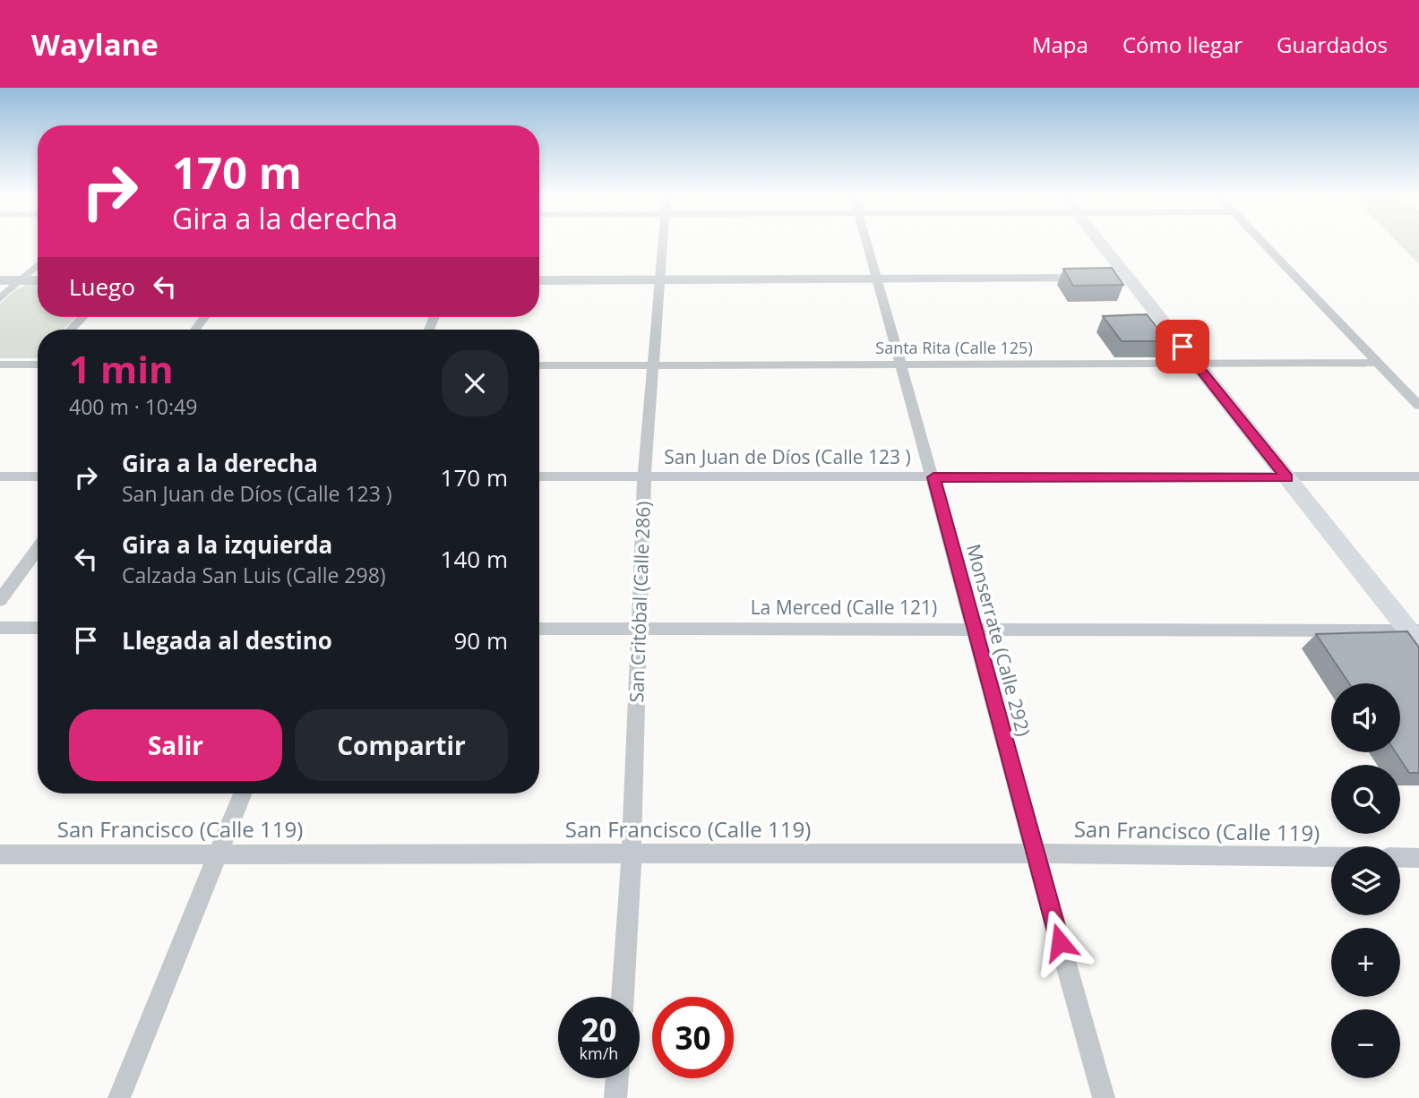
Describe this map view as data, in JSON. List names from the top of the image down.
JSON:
{
  "streets": {
    "street": [
      "Santa Rita (Calle 125)",
      "San Juan de Díos (Calle 123 )",
      "San Critóbal (Calle 286)",
      "La Merced (Calle 121)",
      "Monserrate (Calle 292)",
      "San Francisco (Calle 119)"
    ]
  },
  "crossings": [
    ["Santa Rita (Calle 125)", "San Critóbal (Calle 286)"],
    ["Santa Rita (Calle 125)", "Monserrate (Calle 292)"],
    ["San Juan de Díos (Calle 123 )", "San Critóbal (Calle 286)"],
    ["San Juan de Díos (Calle 123 )", "Monserrate (Calle 292)"],
    ["San Critóbal (Calle 286)", "La Merced (Calle 121)"],
    ["San Critóbal (Calle 286)", "San Francisco (Calle 119)"],
    ["La Merced (Calle 121)", "Monserrate (Calle 292)"],
    ["Monserrate (Calle 292)", "San Francisco (Calle 119)"]
  ],
  "page": {
    "header": "Waylane",
    "nav": ["Mapa", "Cómo llegar", "Guardados"],
    "turn": ["170 m", "Gira a la derecha"],
    "then": "Luego",
    "heading": ["1 min", "400 m · 10:49"],
    "list": [
      {
        "name": "Gira a la derecha",
        "note": "San Juan de Díos (Calle 123 )",
        "value": "170 m"
      },
      {
        "name": "Gira a la izquierda",
        "note": "Calzada San Luis (Calle 298)",
        "value": "140 m"
      },
      {
        "name": "Llegada al destino",
        "value": "90 m"
      }
    ],
    "map_buttons": ["+", "−"],
    "buttons": ["Salir", "Compartir"],
    "speed": "20 km/h",
    "limit": "30"
  }
}
